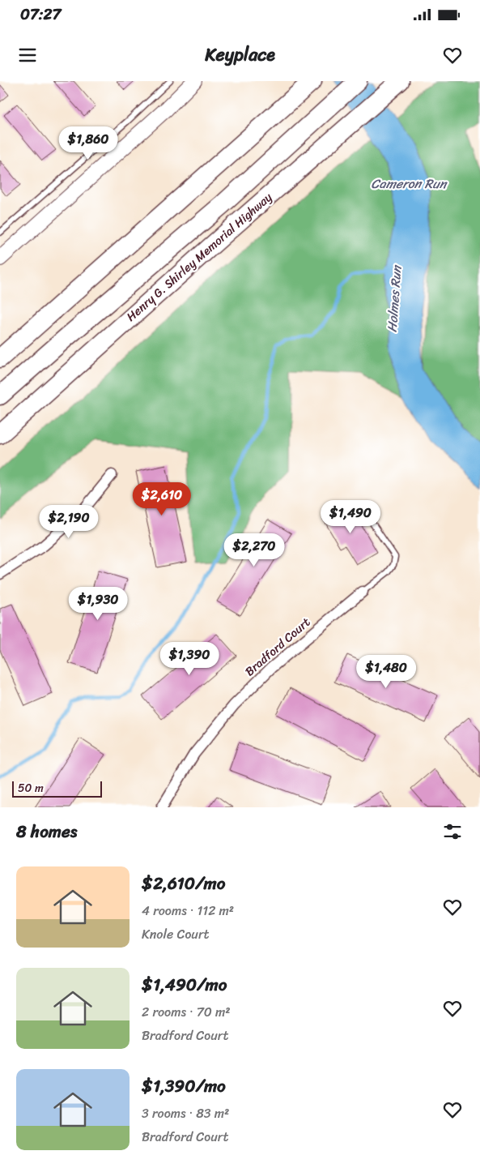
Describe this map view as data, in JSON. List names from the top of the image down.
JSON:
{
  "streets": {
    "highway": ["Henry G. Shirley Memorial Highway"],
    "street": ["Bradford Court"]
  },
  "water": ["Cameron Run", "Holmes Run"],
  "scale_bar": "50 m",
  "page": {
    "status": "07:27",
    "header": "Keyplace",
    "price": [
      "$1,860",
      "$2,610",
      "$1,490",
      "$2,190",
      "$2,270",
      "$1,930",
      "$1,390",
      "$1,480"
    ],
    "scale": "50 m",
    "heading": "8 homes",
    "list": [
      {
        "name": "$2,610/mo",
        "note": "4 rooms · 112 m² · Knole Court"
      },
      {
        "name": "$1,490/mo",
        "note": "2 rooms · 70 m² · Bradford Court"
      },
      {
        "name": "$1,390/mo",
        "note": "3 rooms · 83 m² · Bradford Court"
      }
    ]
  }
}
